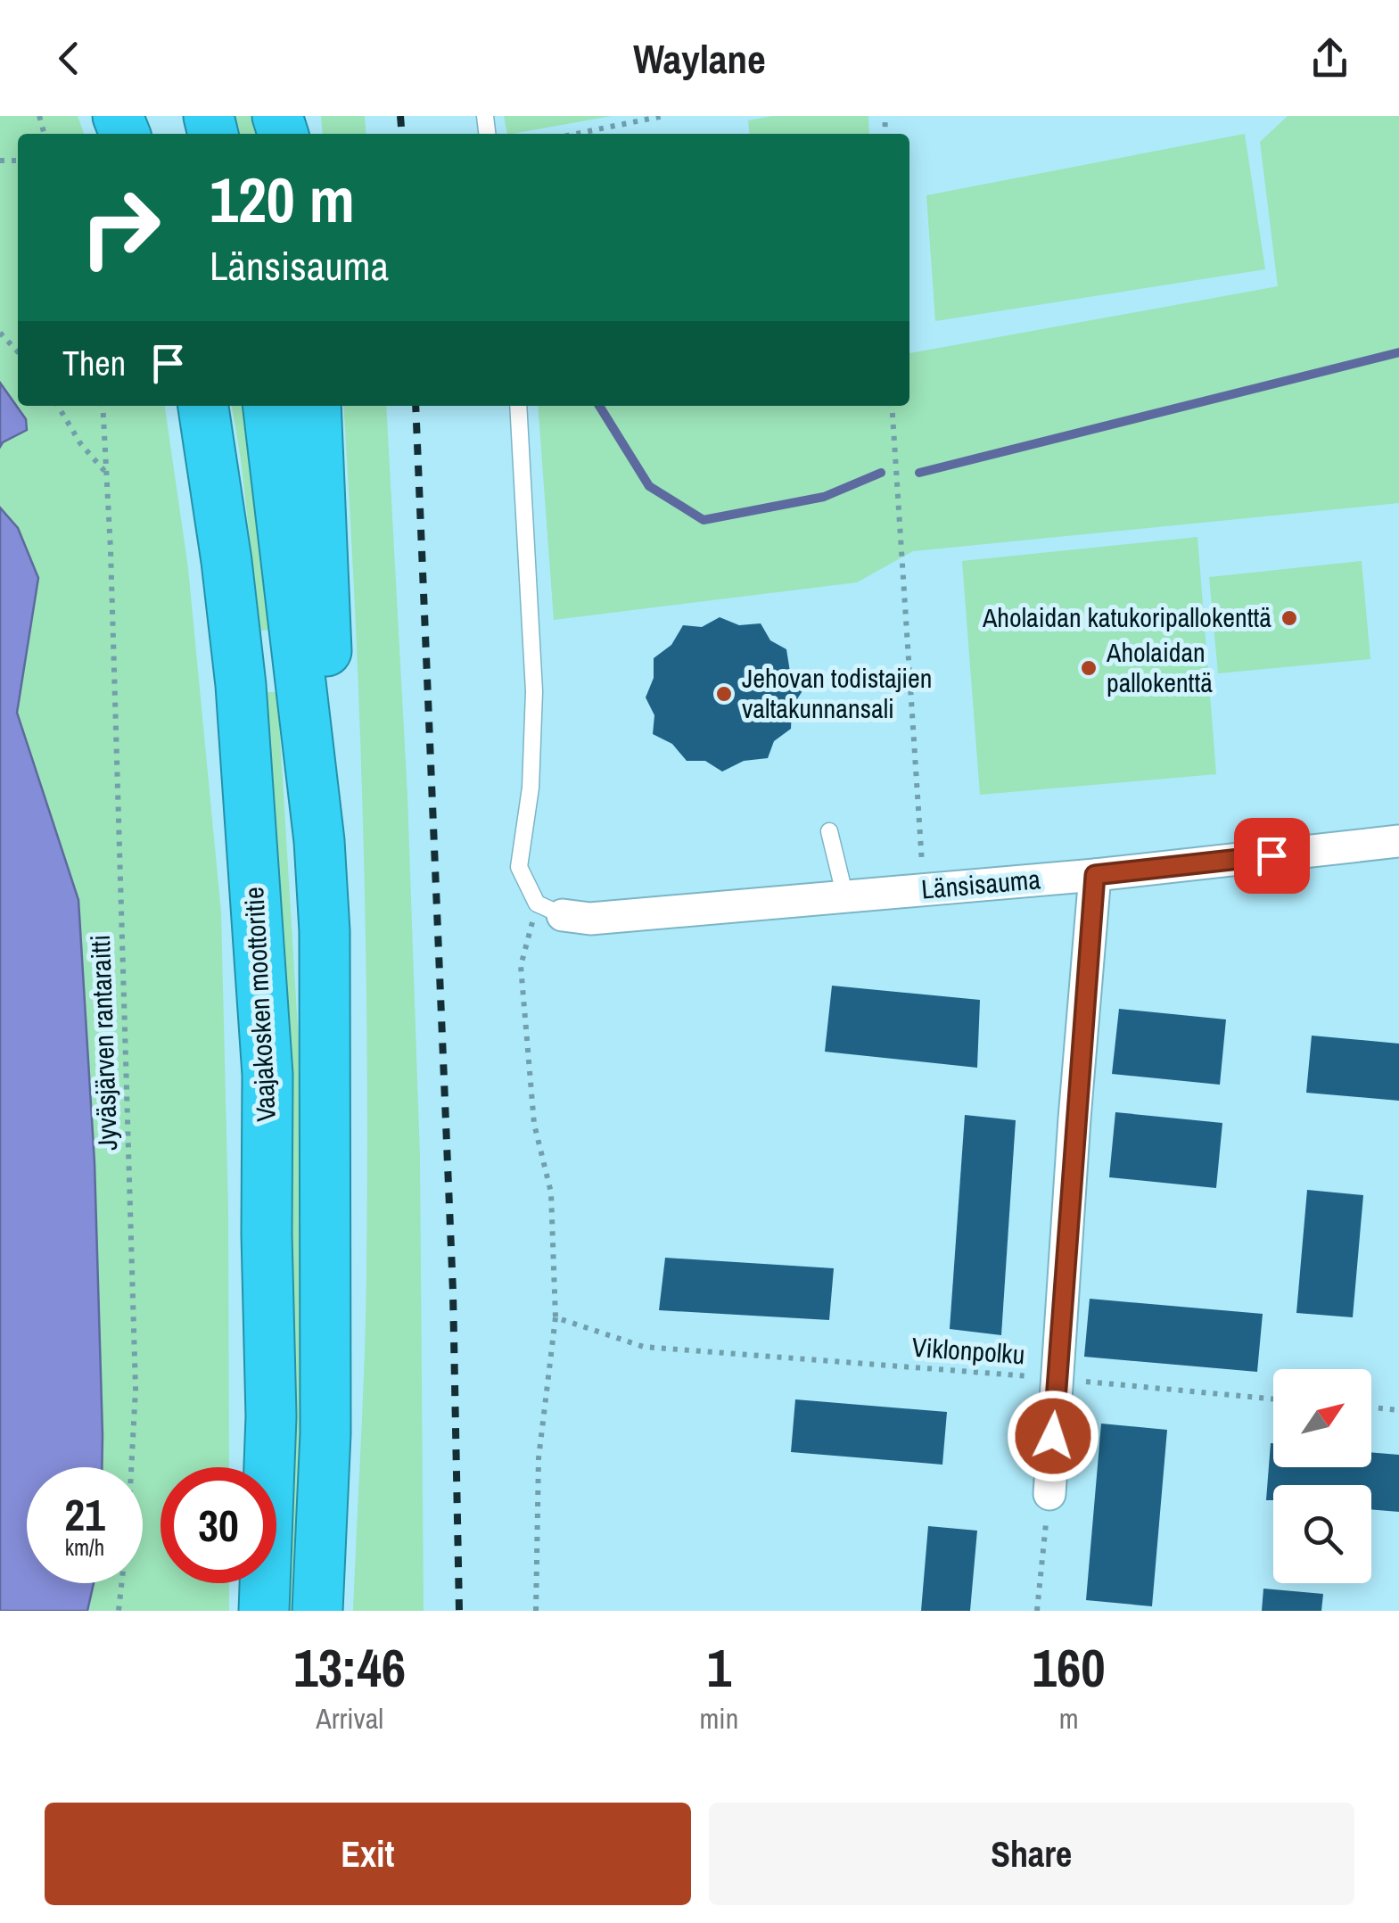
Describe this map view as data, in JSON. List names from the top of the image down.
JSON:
{
  "streets": {
    "highway": ["Vaajakosken moottoritie"],
    "street": ["Länsisauma"],
    "path": ["Jyväsjärven rantaraitti", "Viklonpolku"]
  },
  "places": ["Aholaidan katukoripallokenttä", "Aholaidan pallokenttä", "Jehovan todistajien valtakunnansali"],
  "north": "top right",
  "page": {
    "header": "Waylane",
    "turn": ["120 m", "Länsisauma"],
    "then": "Then",
    "speed": "21 km/h",
    "limit": "30",
    "eta": [
      "13:46",
      "Arrival",
      "1",
      "min",
      "160",
      "m"
    ],
    "buttons": ["Exit", "Share"]
  }
}
